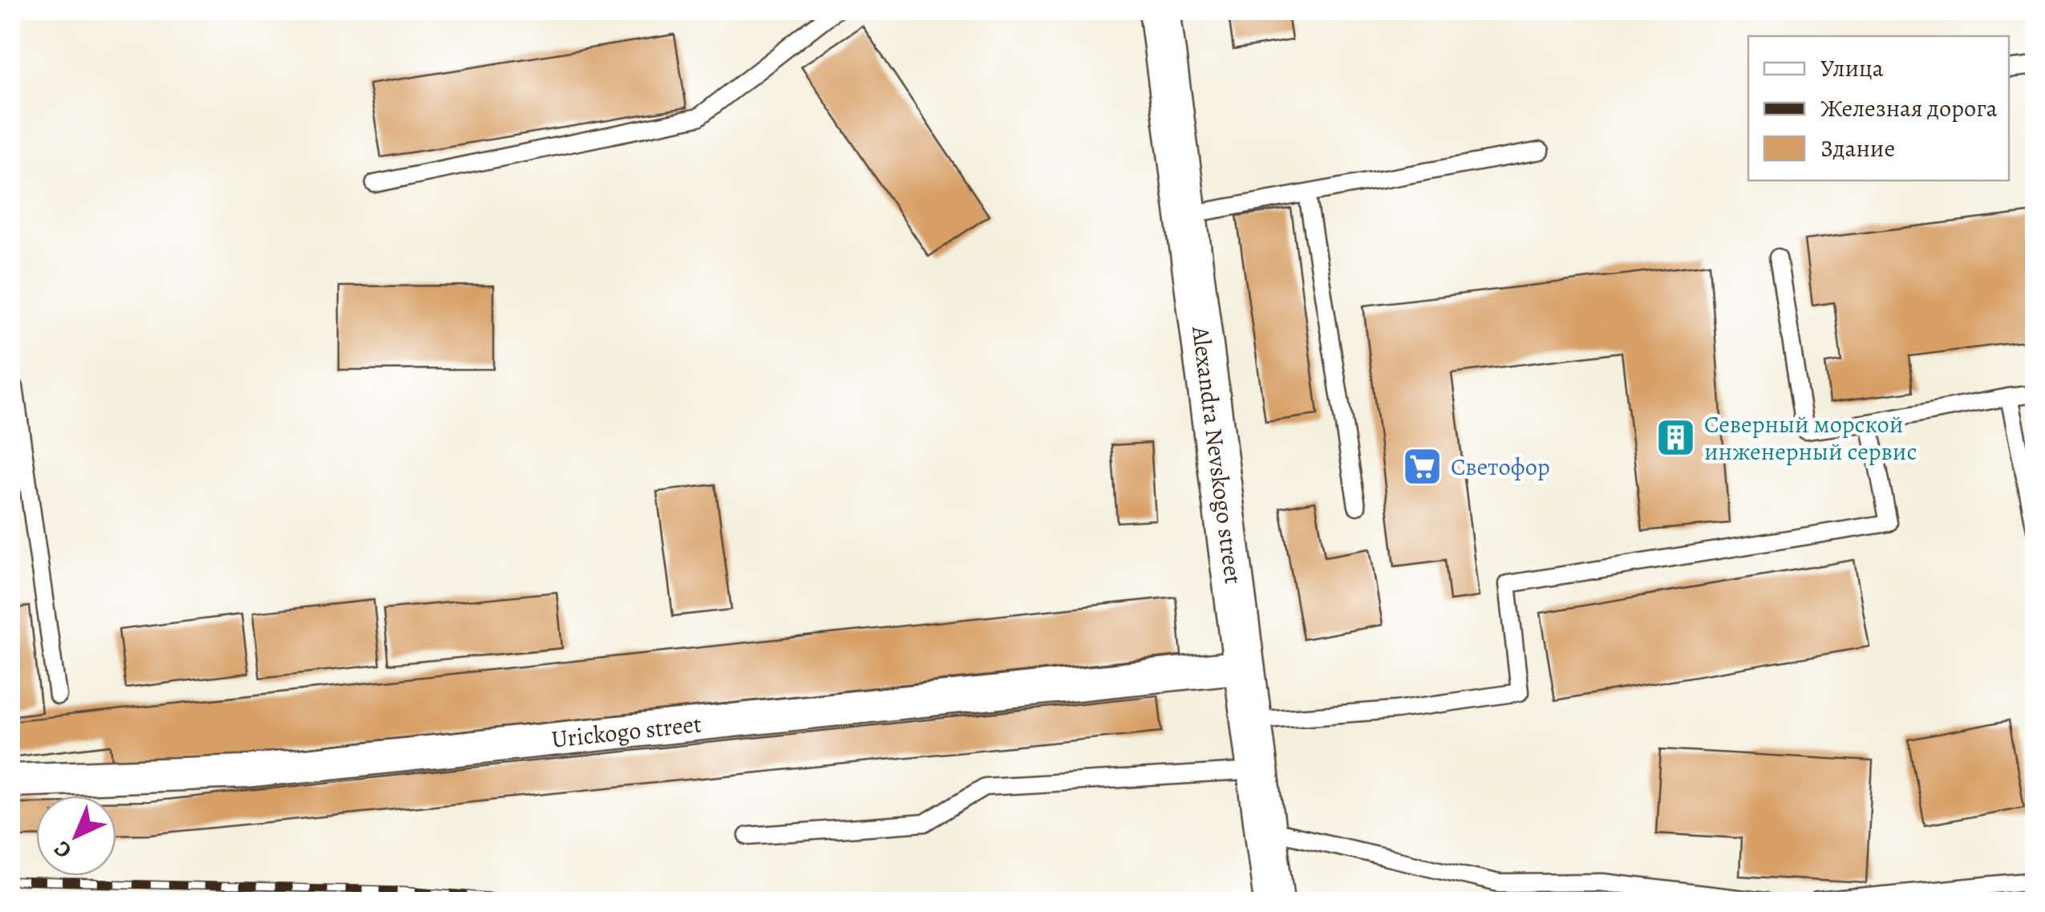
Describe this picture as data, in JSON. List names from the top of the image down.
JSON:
{
  "streets": {
    "street": ["Alexandra Nevskogo street", "Urickogo street"]
  },
  "crossings": [
    ["Alexandra Nevskogo street", "Urickogo street"]
  ],
  "places": {
    "building": ["Северный морской инженерный сервис"],
    "supermarket": ["Светофор"]
  },
  "legend": ["Улица", "Железная дорога", "Здание"],
  "north": "bottom left"
}
